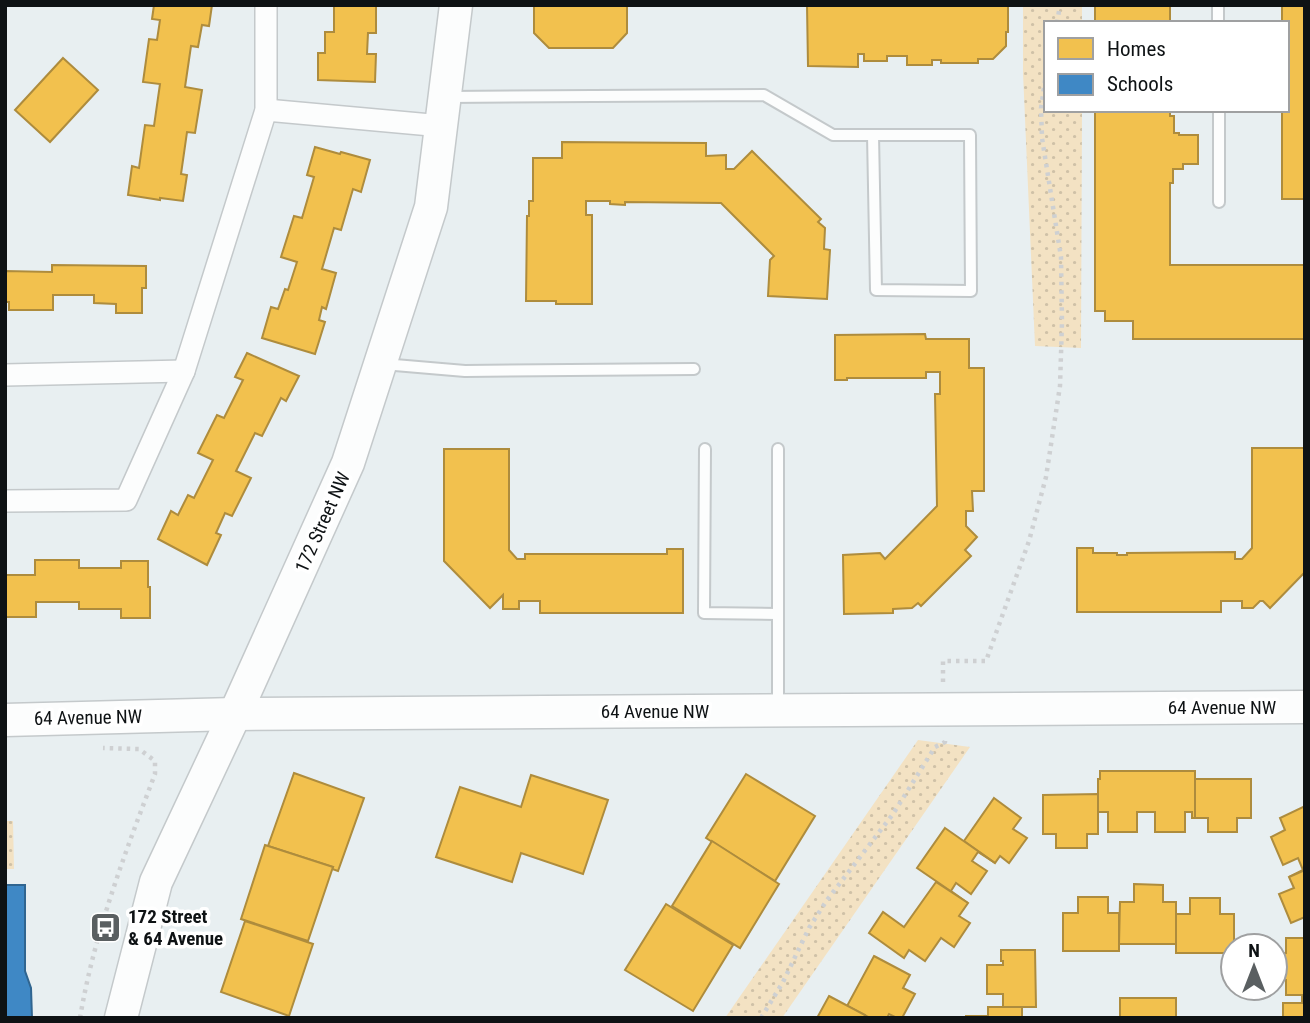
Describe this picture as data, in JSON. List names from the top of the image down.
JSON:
{
  "streets": {
    "street": ["172 Street NW", "64 Avenue NW"]
  },
  "crossings": [
    ["172 Street NW", "64 Avenue NW"]
  ],
  "places": {
    "bus stop": ["172 Street & 64 Avenue"]
  },
  "legend": ["Homes", "Schools"],
  "north": "top"
}
